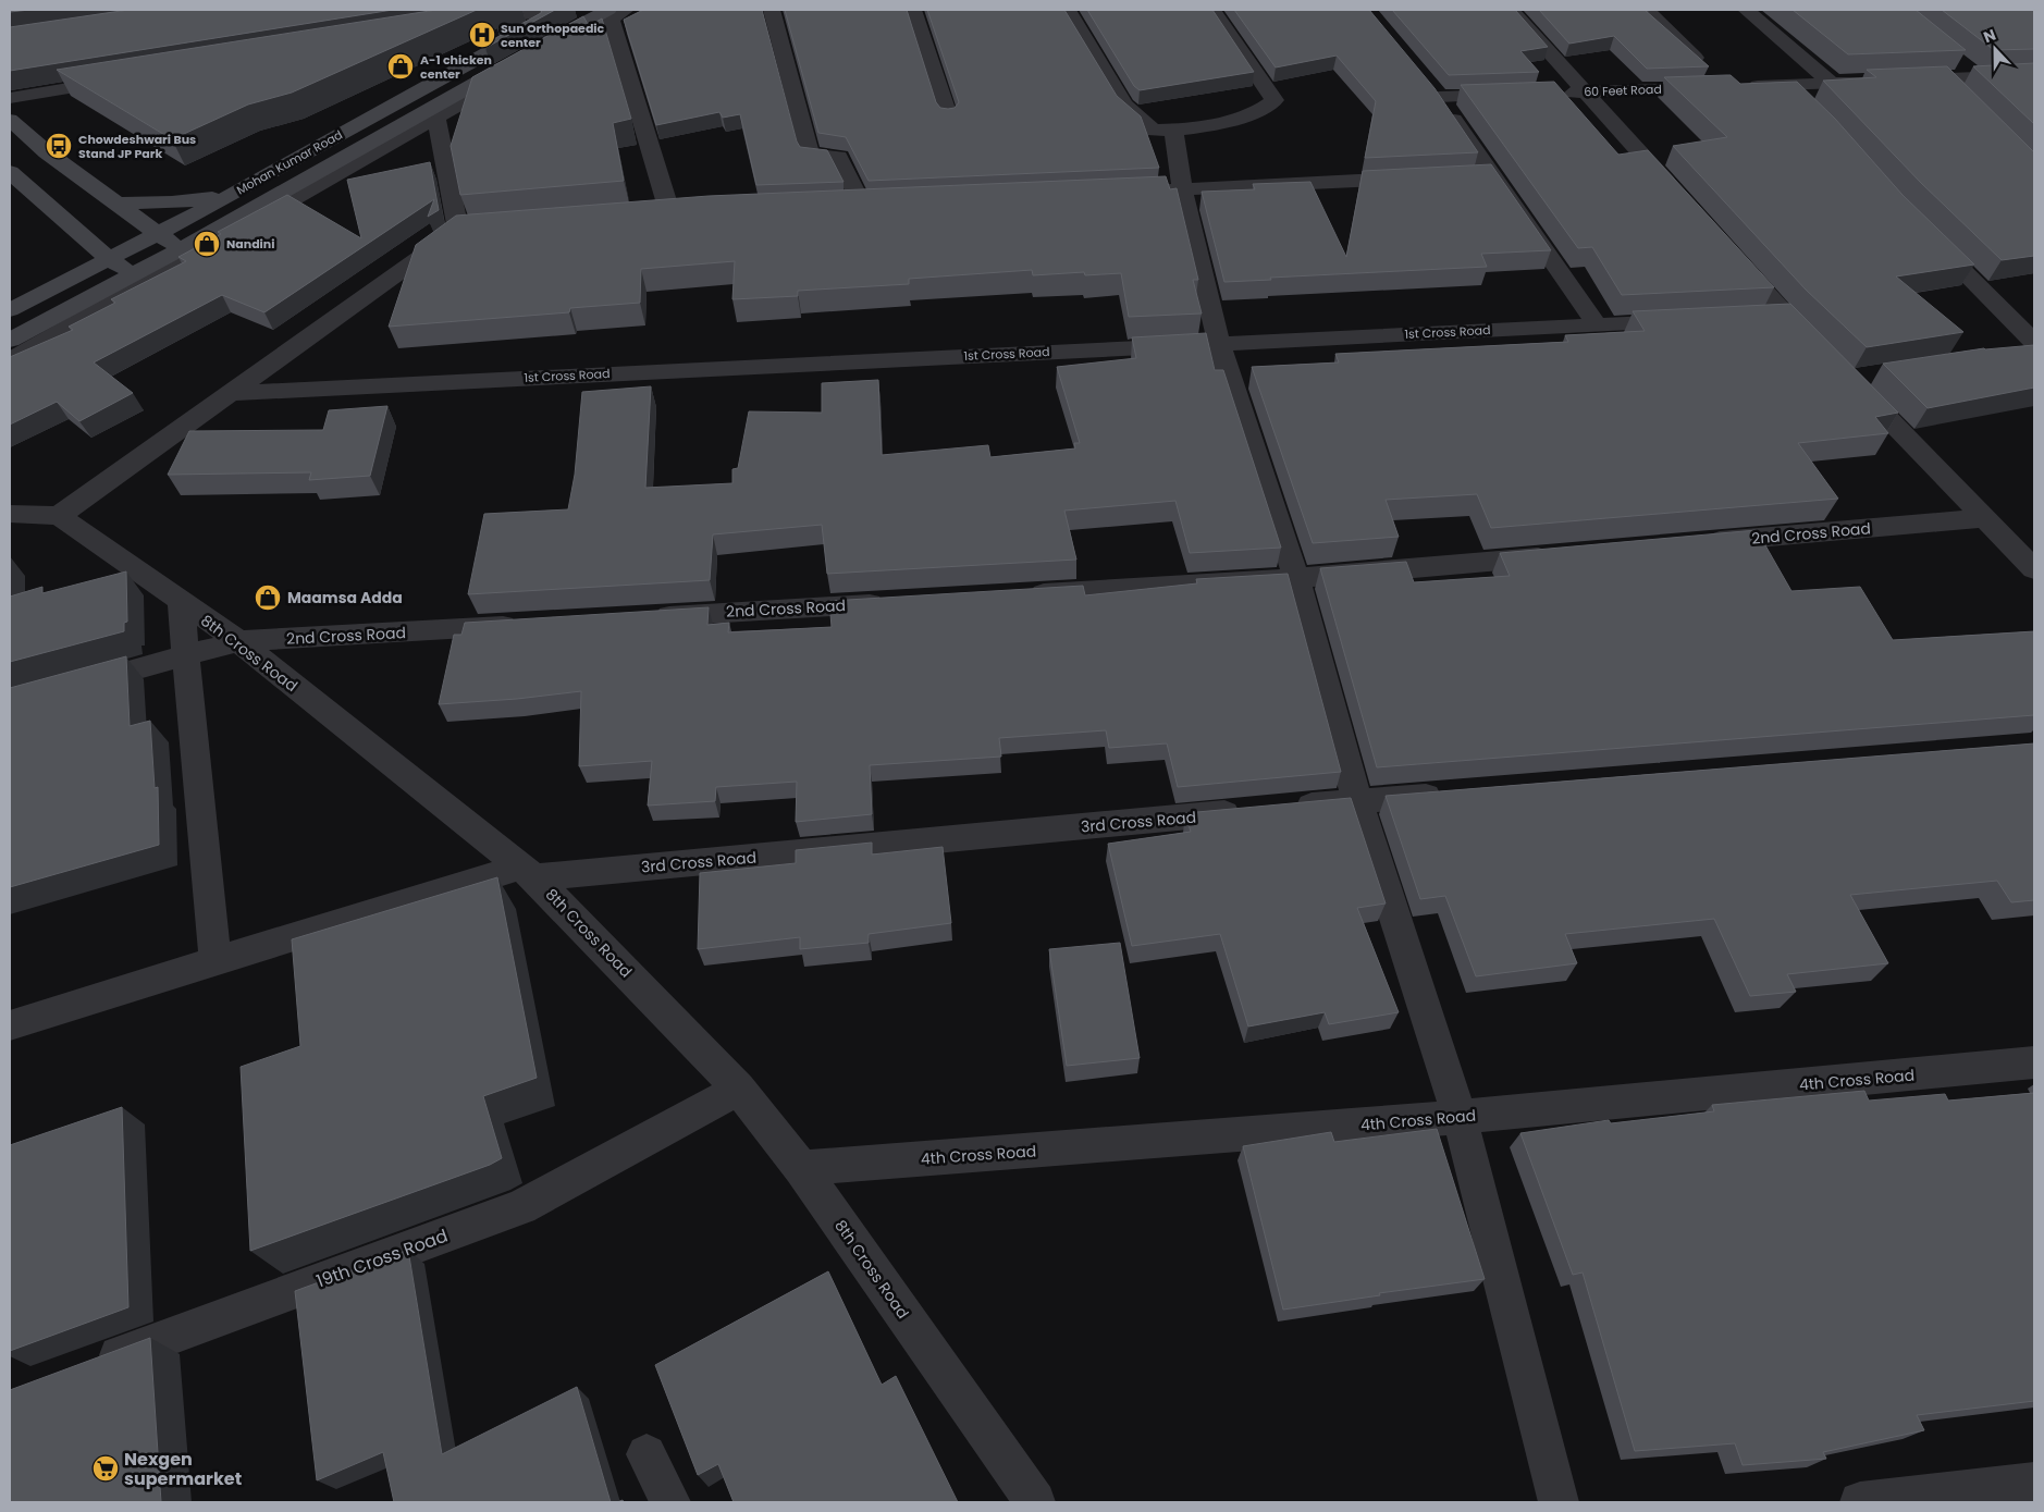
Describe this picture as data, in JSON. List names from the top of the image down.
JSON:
{
  "streets": {
    "street": [
      "60 Feet Road",
      "Mohan Kumar Road",
      "1st Cross Road",
      "2nd Cross Road",
      "8th Cross Road",
      "3rd Cross Road",
      "4th Cross Road",
      "19th Cross Road"
    ]
  },
  "crossings": [
    ["2nd Cross Road", "8th Cross Road"],
    ["8th Cross Road", "3rd Cross Road"],
    ["8th Cross Road", "4th Cross Road"],
    ["8th Cross Road", "19th Cross Road"]
  ],
  "places": {
    "hospital": ["Sun Orthopaedic center"],
    "shop": ["A-1 chicken center", "Nandini", "Maamsa Adda"],
    "bus stop": ["Chowdeshwari Bus Stand JP Park"],
    "supermarket": ["Nexgen supermarket"]
  },
  "north": "top"
}
